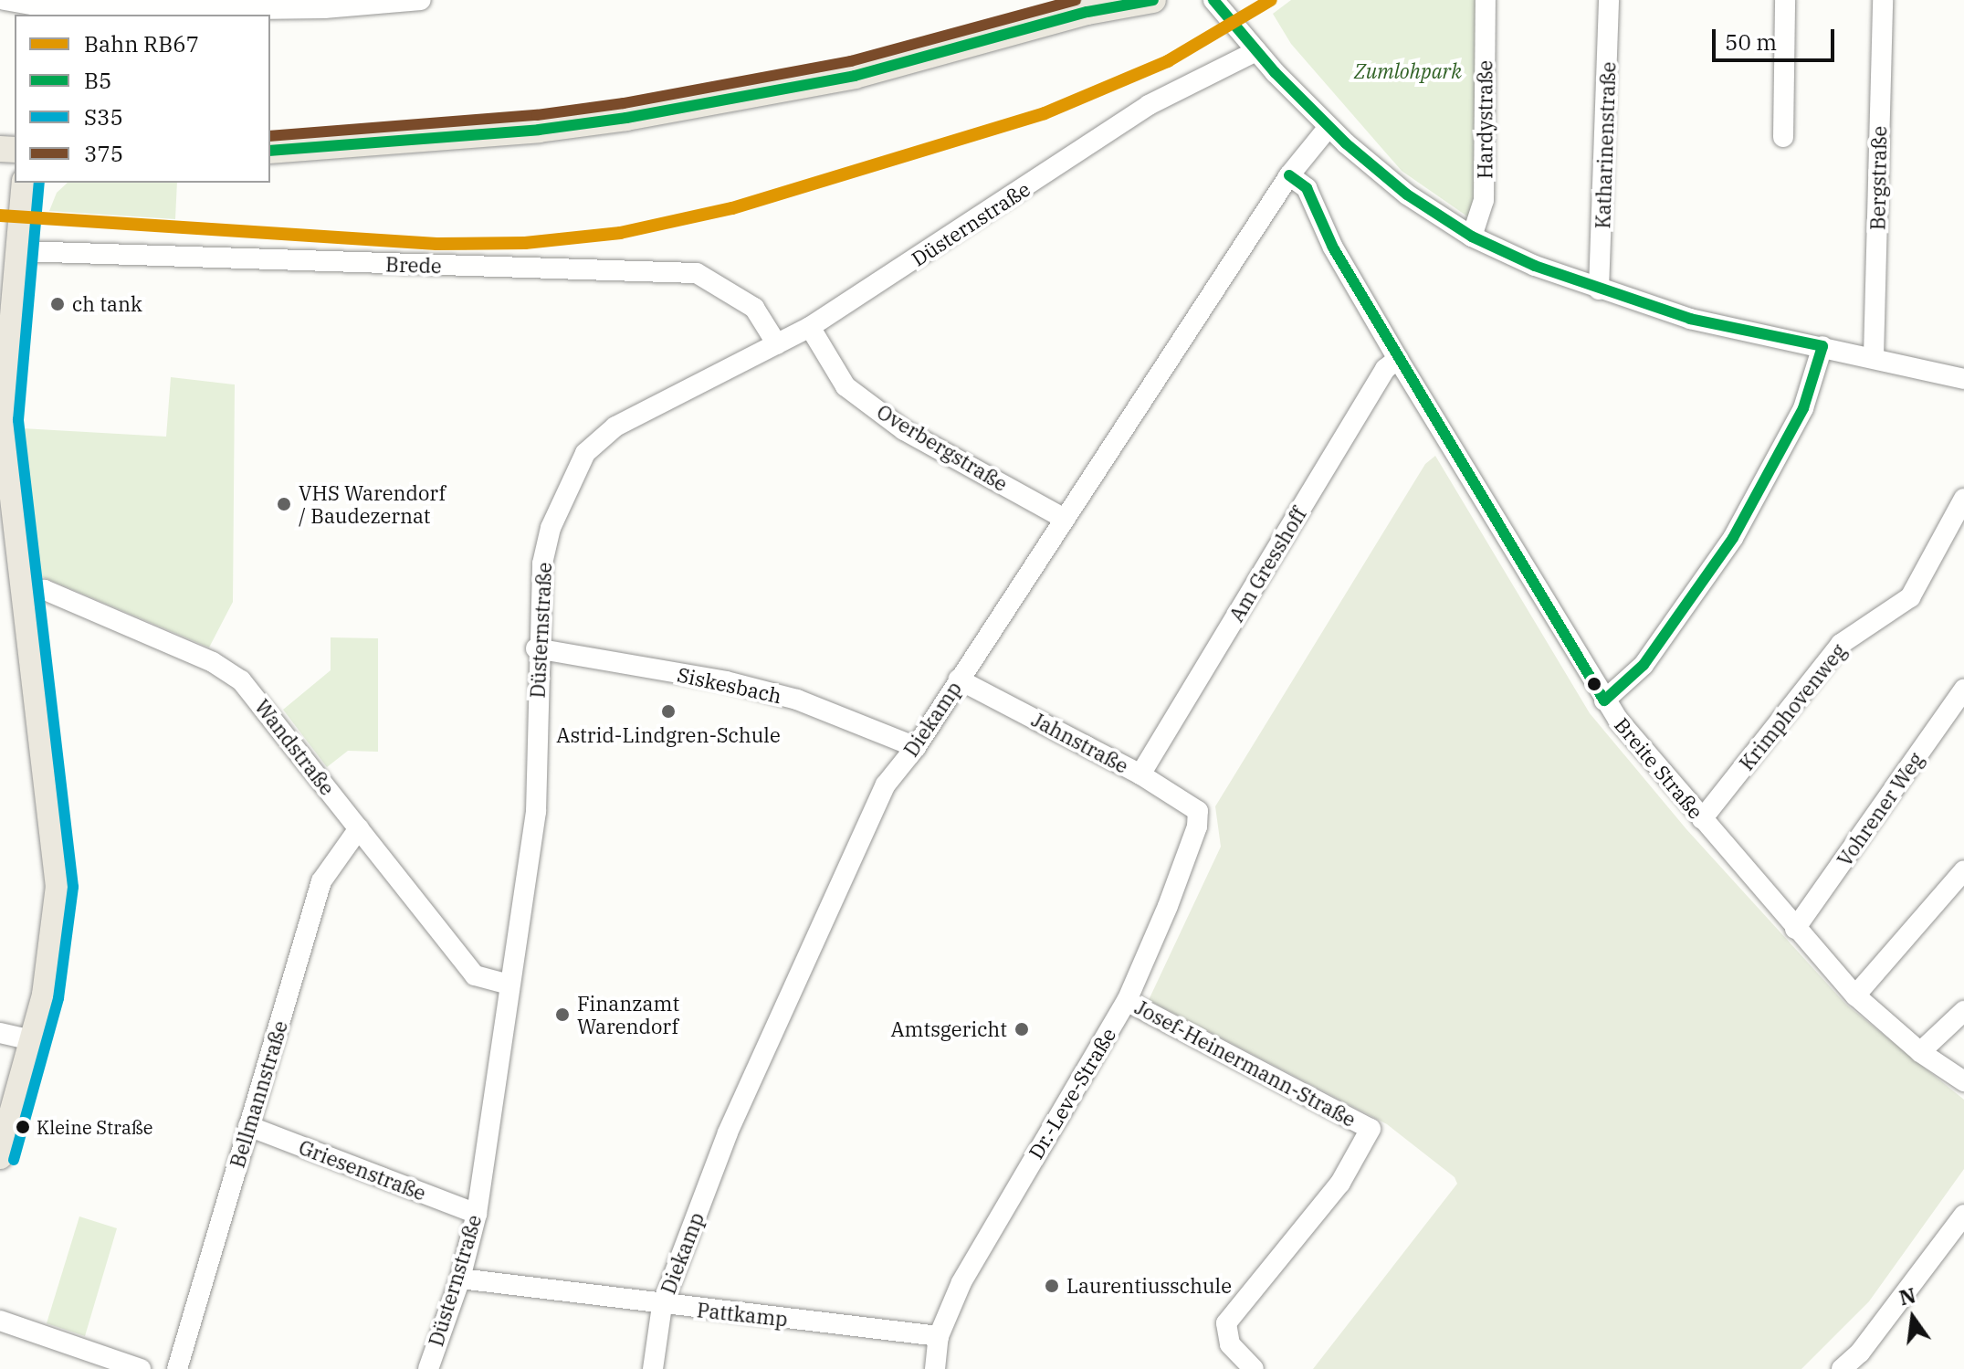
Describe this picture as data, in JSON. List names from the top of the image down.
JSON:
{
  "streets": {
    "street": [
      "Hardystraße",
      "Katharinenstraße",
      "Bergstraße",
      "Düsternstraße",
      "Brede",
      "Overbergstraße",
      "Am Gresshoff",
      "Siskesbach",
      "Krimphovenweg",
      "Diekamp",
      "Jahnstraße",
      "Wandstraße",
      "Breite Straße",
      "Vohrener Weg",
      "Josef-Heinermann-Straße",
      "Dr.-Leve-Straße",
      "Bellmannstraße",
      "Griesenstraße",
      "Pattkamp"
    ]
  },
  "crossings": [
    ["Düsternstraße", "Brede"],
    ["Düsternstraße", "Overbergstraße"],
    ["Düsternstraße", "Siskesbach"],
    ["Düsternstraße", "Wandstraße"],
    ["Düsternstraße", "Griesenstraße"],
    ["Düsternstraße", "Pattkamp"],
    ["Overbergstraße", "Diekamp"],
    ["Am Gresshoff", "Jahnstraße"],
    ["Am Gresshoff", "Breite Straße"],
    ["Siskesbach", "Diekamp"],
    ["Krimphovenweg", "Breite Straße"],
    ["Diekamp", "Jahnstraße"],
    ["Diekamp", "Breite Straße"],
    ["Diekamp", "Pattkamp"],
    ["Jahnstraße", "Dr.-Leve-Straße"],
    ["Wandstraße", "Bellmannstraße"],
    ["Breite Straße", "Vohrener Weg"],
    ["Josef-Heinermann-Straße", "Dr.-Leve-Straße"],
    ["Dr.-Leve-Straße", "Pattkamp"],
    ["Bellmannstraße", "Griesenstraße"]
  ],
  "parks": ["Zumlohpark"],
  "places": [
    "ch tank",
    "VHS Warendorf / Baudezernat",
    "Astrid-Lindgren-Schule",
    "Finanzamt Warendorf",
    "Amtsgericht",
    "Kleine Straße",
    "Laurentiusschule"
  ],
  "lines": [
    "rail line RB67",
    "transit line B5",
    "transit line 375",
    "transit line S35"
  ],
  "legend": [
    "Bahn RB67",
    "B5",
    "S35",
    "375"
  ],
  "scale_bar": "50 m",
  "north": "top"
}
